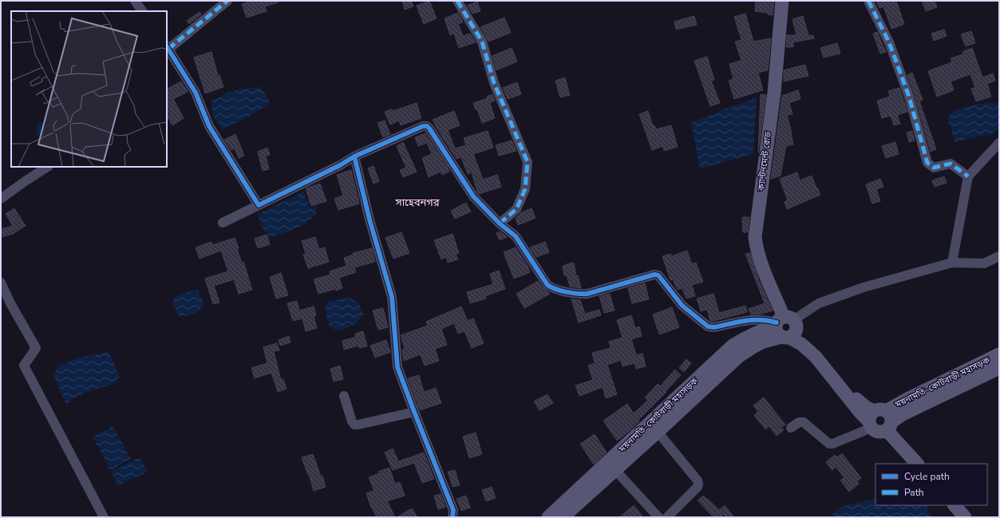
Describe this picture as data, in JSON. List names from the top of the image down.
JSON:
{
  "streets": {
    "main road": ["ক্যান্টনমেন্ট রোড", "ময়নামতি–কোটবাড়ী মহাসড়ক"]
  },
  "crossings": [
    ["ক্যান্টনমেন্ট রোড", "ময়নামতি–কোটবাড়ী মহাসড়ক"]
  ],
  "districts": ["সাহেবনগর"],
  "legend": ["Cycle path", "Path"]
}
